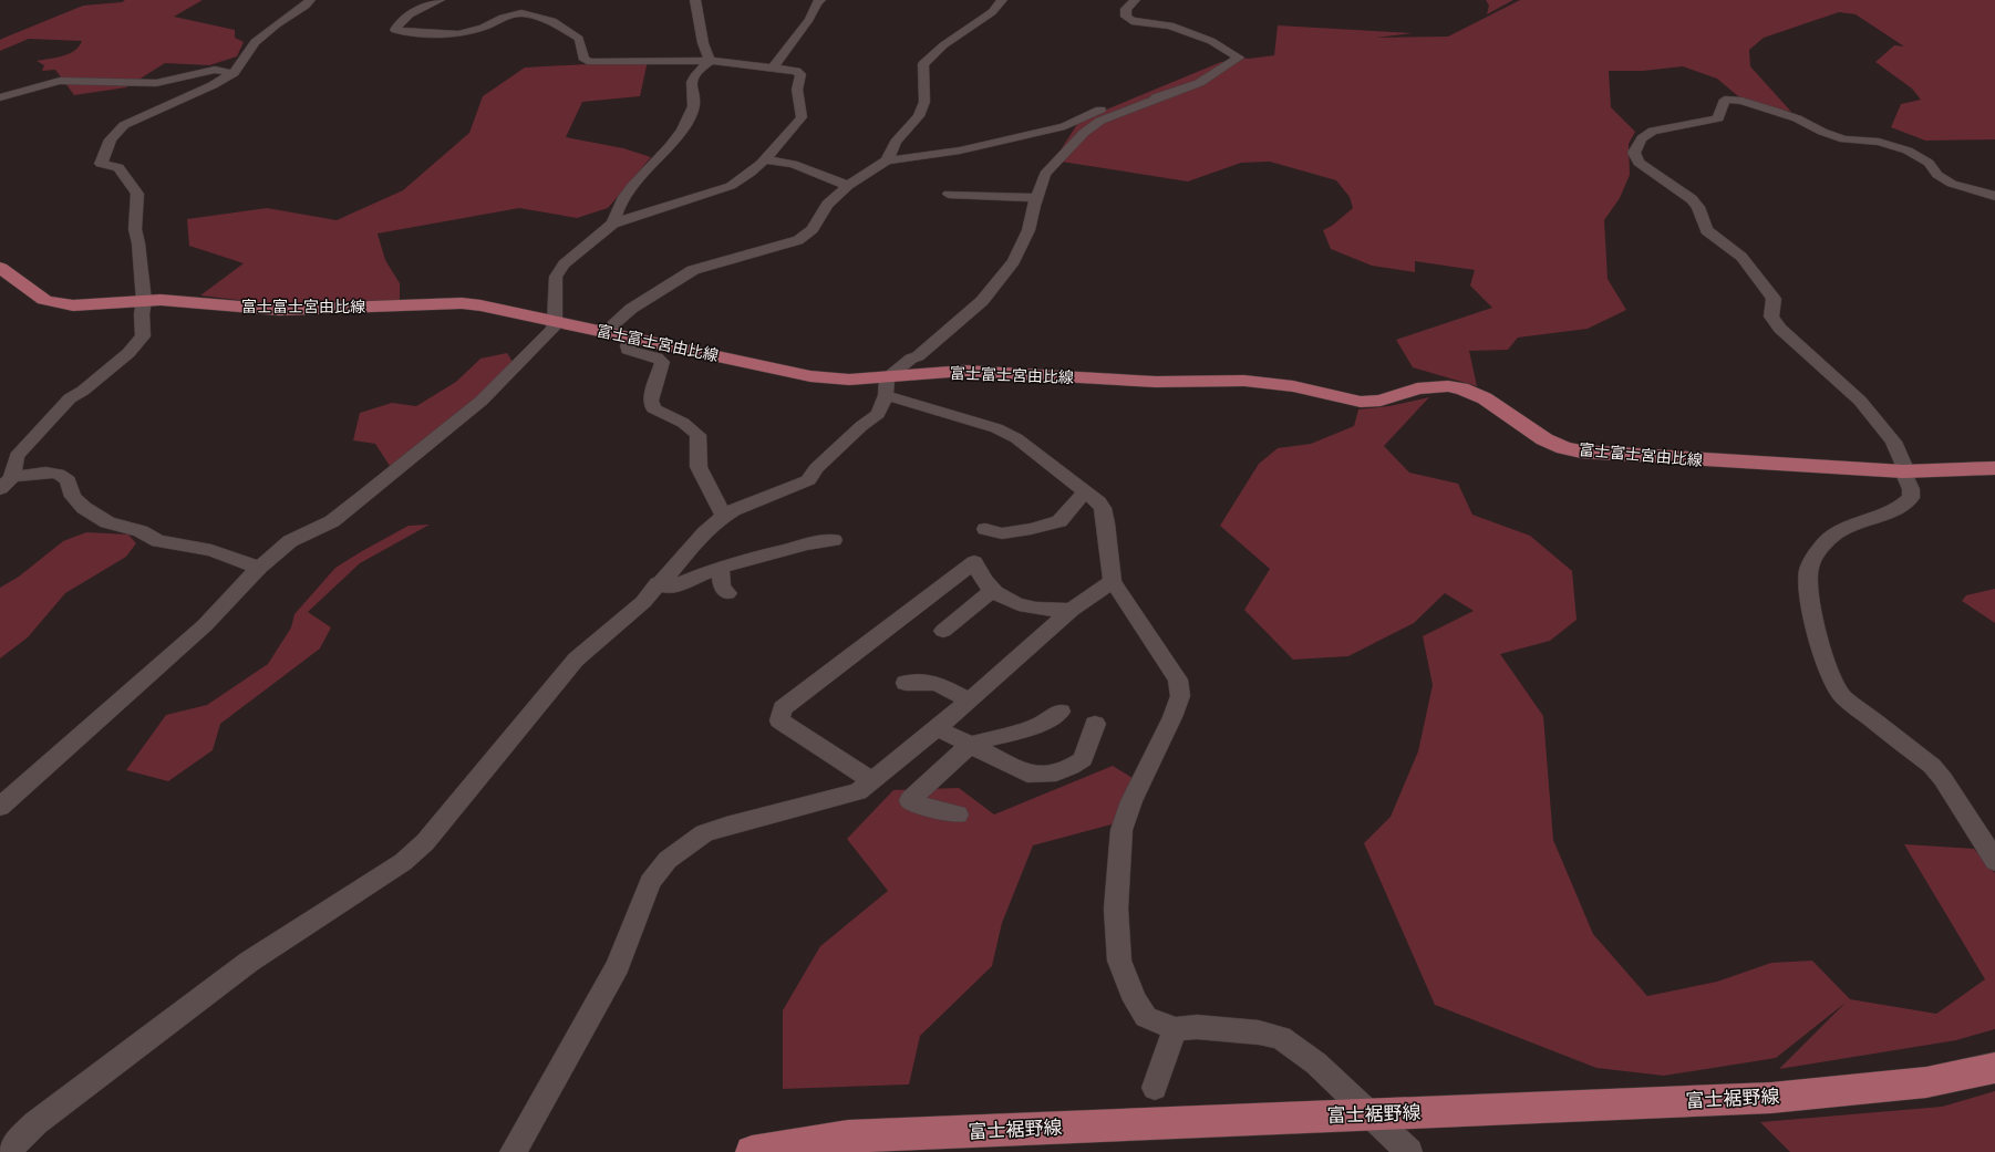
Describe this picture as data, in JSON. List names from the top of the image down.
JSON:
{
  "streets": {
    "main road": ["富士富士宮由比線", "富士裾野線"]
  }
}
